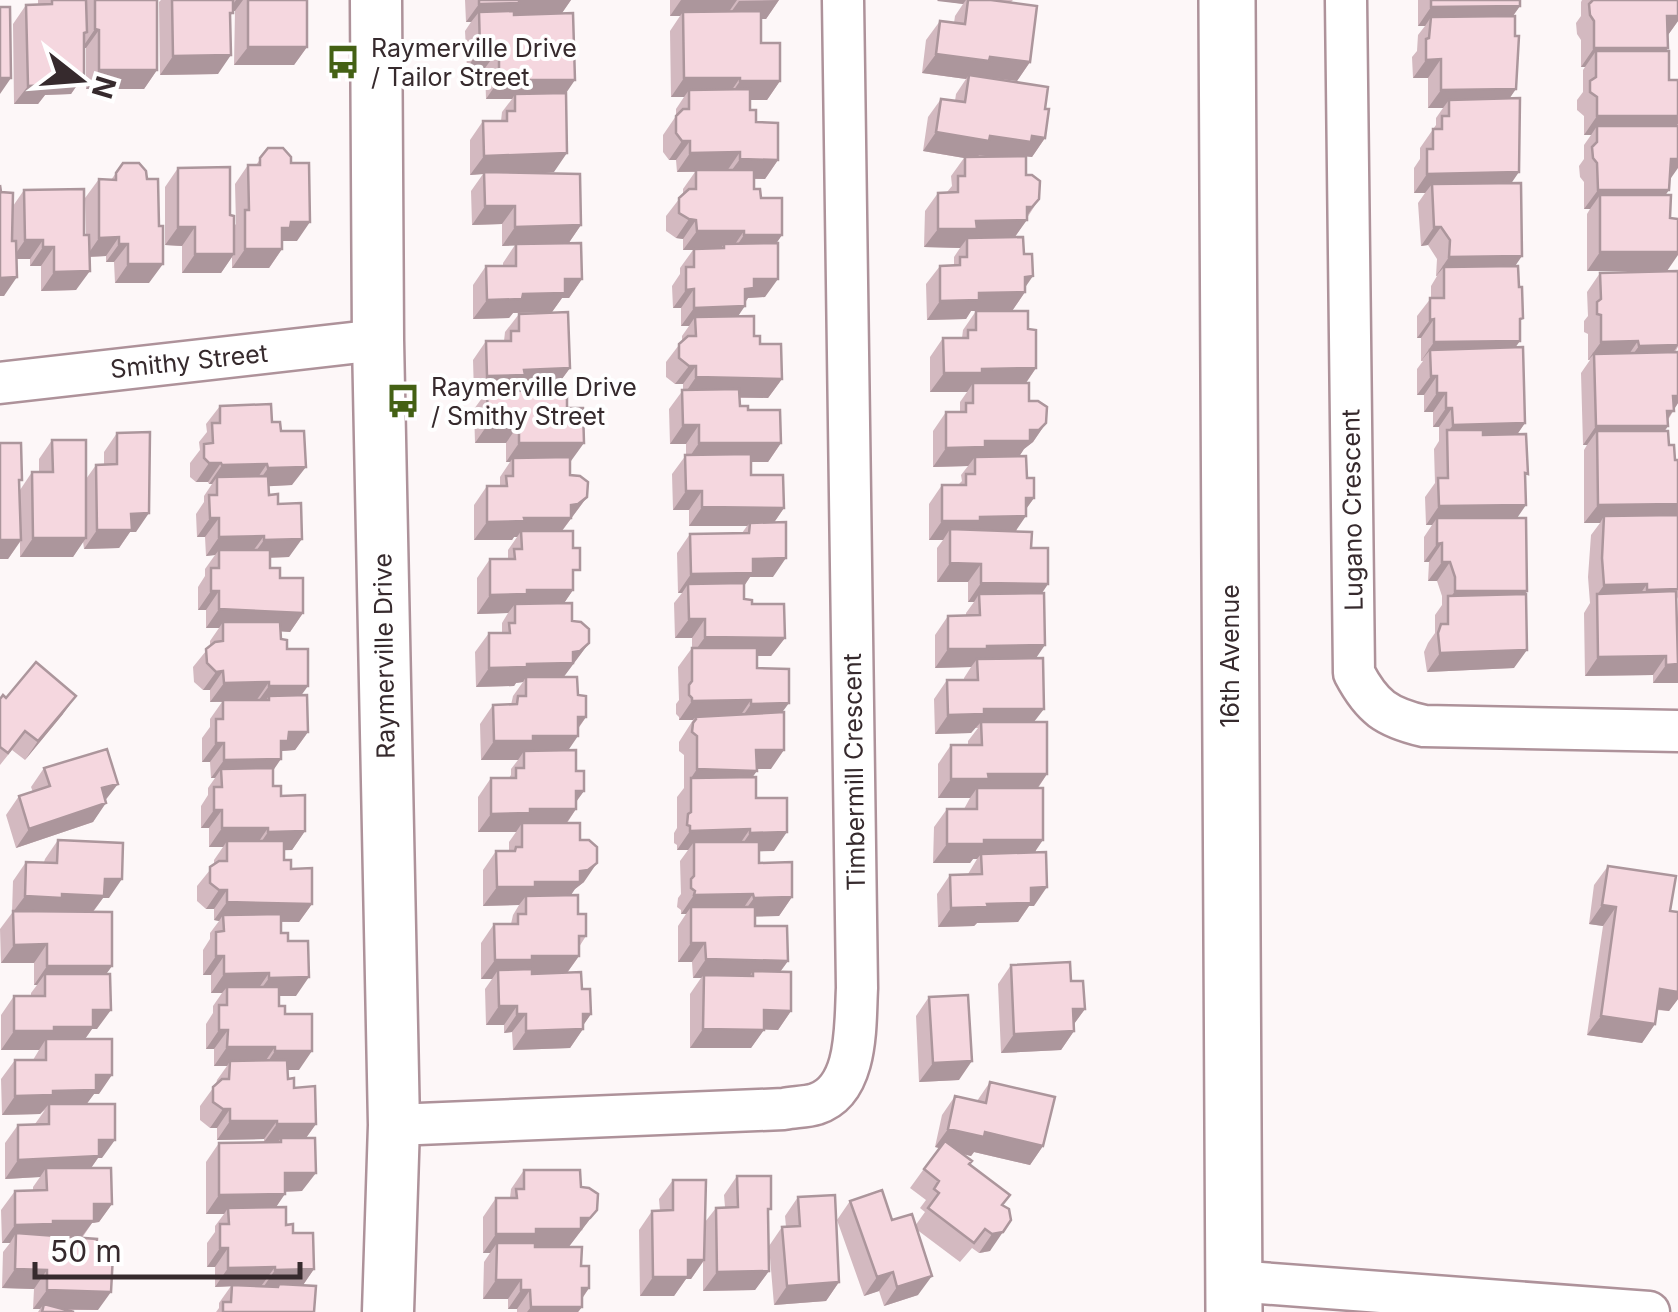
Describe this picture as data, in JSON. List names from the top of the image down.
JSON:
{
  "streets": {
    "main road": ["16th Avenue"],
    "street": [
      "Smithy Street",
      "Lugano Crescent",
      "Raymerville Drive",
      "Timbermill Crescent"
    ]
  },
  "crossings": [
    ["Smithy Street", "Raymerville Drive"],
    ["Raymerville Drive", "Timbermill Crescent"]
  ],
  "places": {
    "bus stop": ["Raymerville Drive / Tailor Street", "Raymerville Drive / Smithy Street"]
  },
  "scale_bar": "50 m",
  "north": "right"
}
